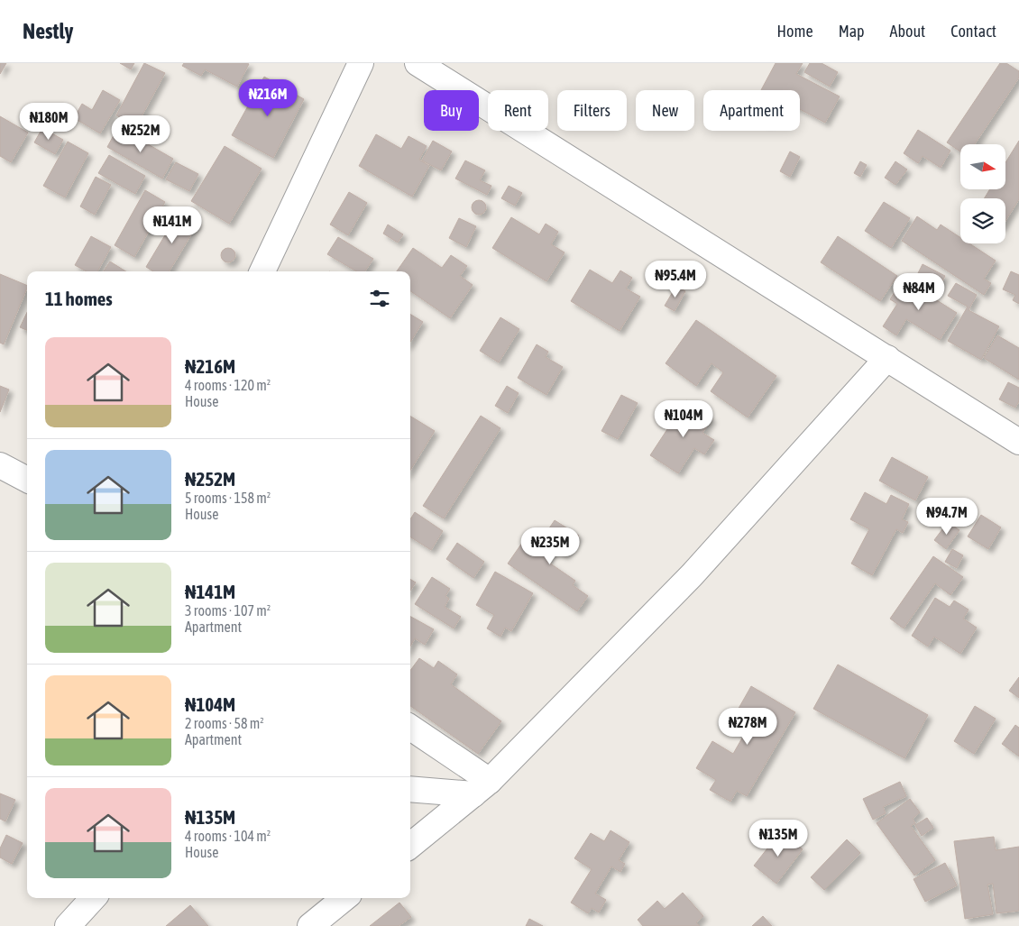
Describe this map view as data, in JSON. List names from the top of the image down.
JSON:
{
  "north": "right",
  "page": {
    "header": "Nestly",
    "nav": [
      "Home",
      "Map",
      "About",
      "Contact"
    ],
    "price": [
      "₦216M",
      "₦180M",
      "₦252M",
      "₦141M",
      "₦95.4M",
      "₦84M",
      "₦104M",
      "₦94.7M",
      "₦235M",
      "₦278M",
      "₦135M"
    ],
    "chip": [
      "Buy",
      "Rent",
      "Filters",
      "New",
      "Apartment"
    ],
    "heading": "11 homes",
    "list": [
      {
        "name": "₦216M",
        "note": "4 rooms · 120 m² · House"
      },
      {
        "name": "₦252M",
        "note": "5 rooms · 158 m² · House"
      },
      {
        "name": "₦141M",
        "note": "3 rooms · 107 m² · Apartment"
      },
      {
        "name": "₦104M",
        "note": "2 rooms · 58 m² · Apartment"
      },
      {
        "name": "₦135M",
        "note": "4 rooms · 104 m² · House"
      }
    ]
  }
}
